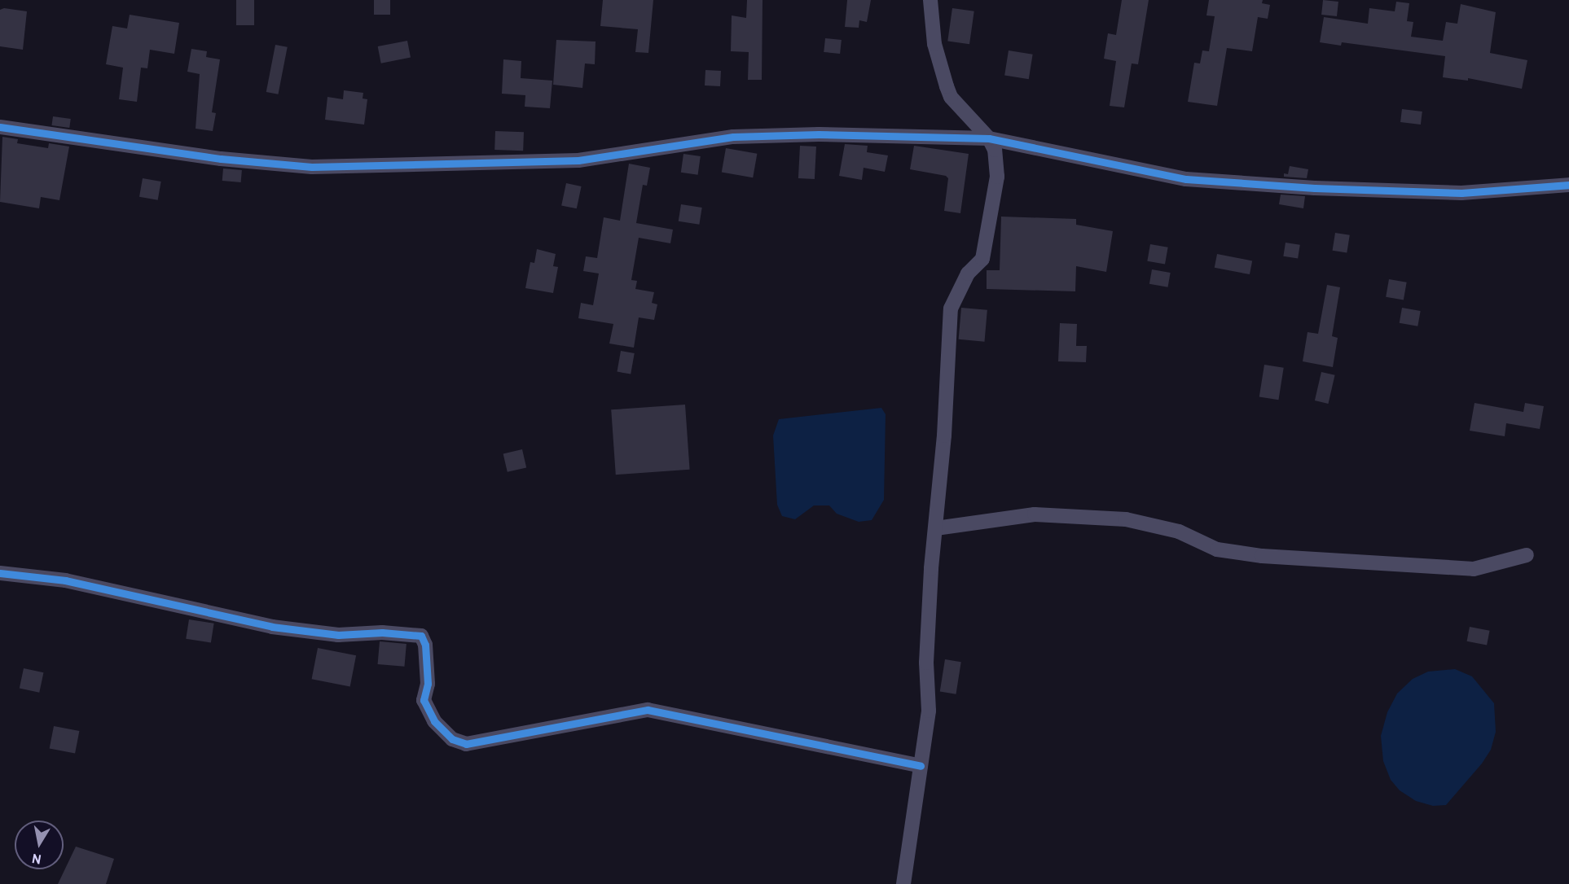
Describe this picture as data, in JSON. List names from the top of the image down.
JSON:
{
  "north": "bottom"
}
